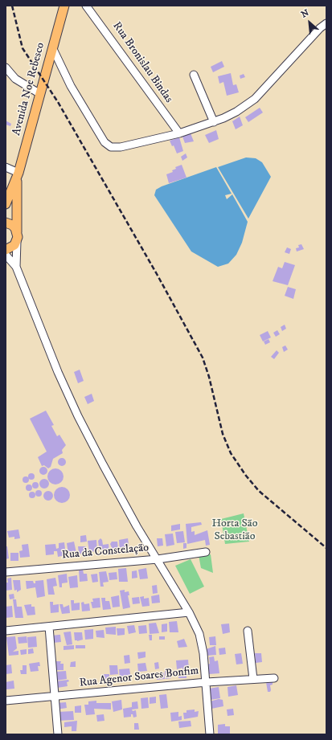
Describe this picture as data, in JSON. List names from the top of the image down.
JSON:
{
  "streets": {
    "main road": ["Avenida Noe Rebesco"],
    "street": ["Rua Bronislau Bindas", "Rua da Constelação", "Rua Agenor Soares Bonfim"]
  },
  "parks": ["Horta São Sebastião"],
  "north": "top left"
}
